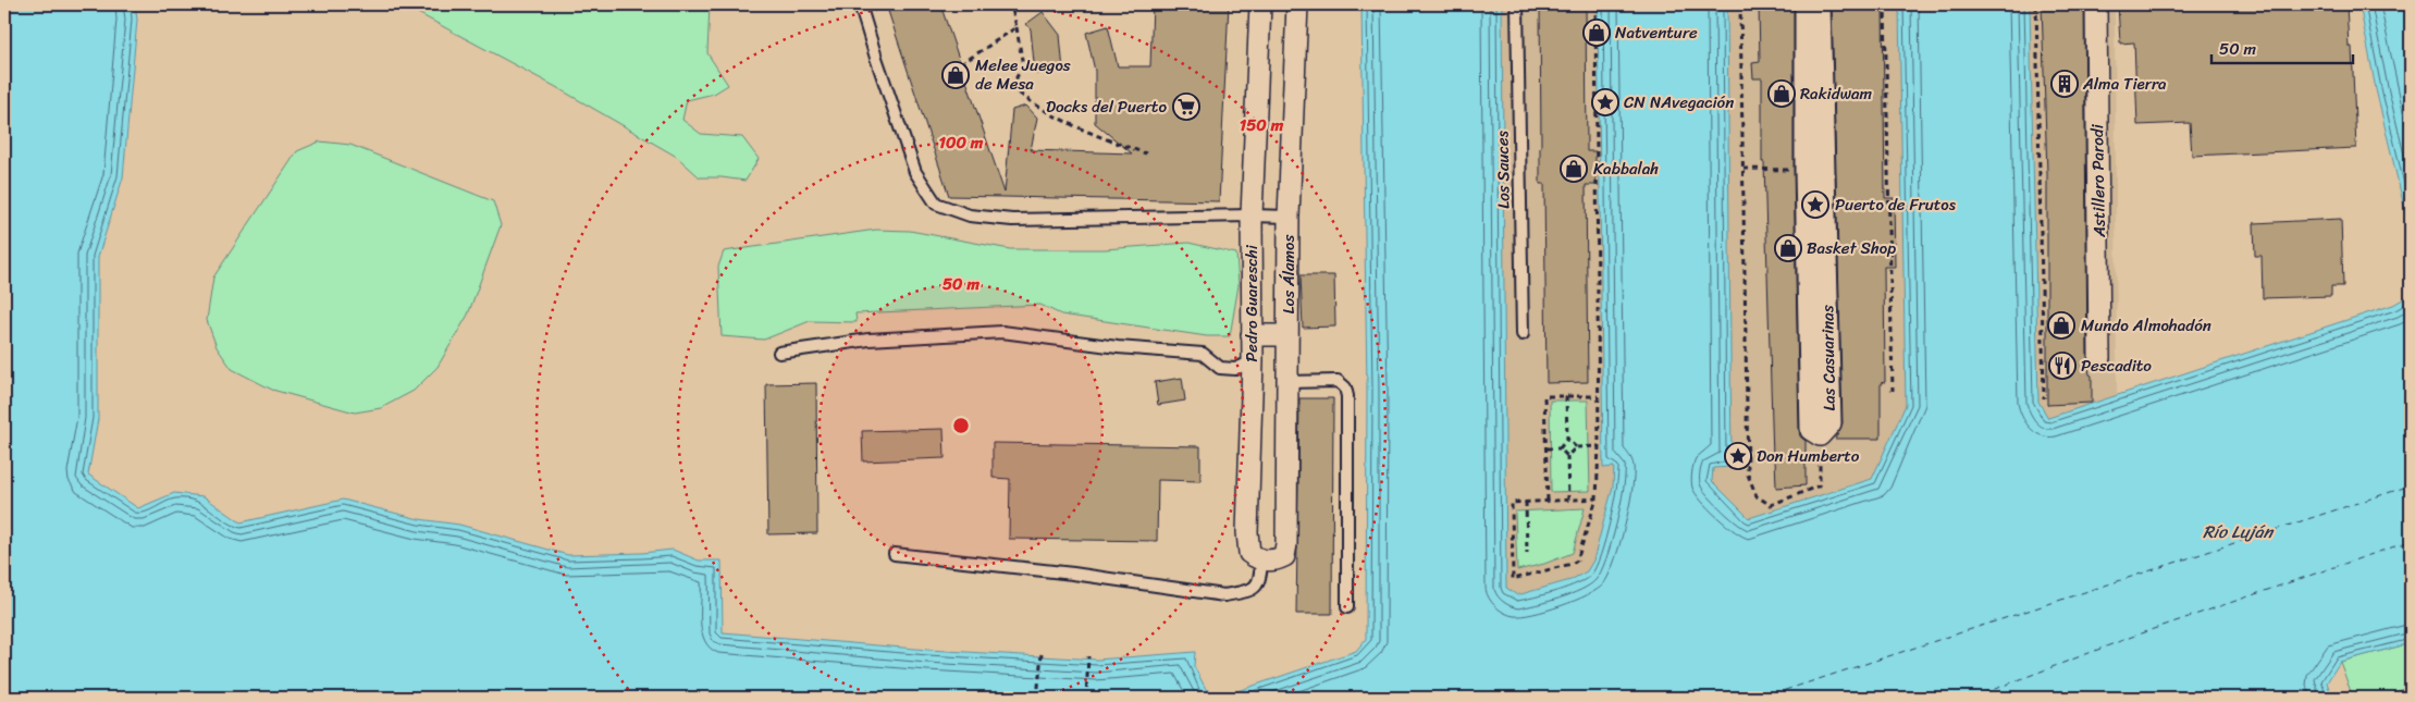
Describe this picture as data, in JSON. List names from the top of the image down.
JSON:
{
  "streets": {
    "street": [
      "Astillero Parodi",
      "Los Álamos",
      "Pedro Guareschi",
      "Las Casuarinas"
    ],
    "lane": ["Los Sauces"]
  },
  "crossings": [
    ["Los Álamos", "Pedro Guareschi"]
  ],
  "water": ["Río Luján"],
  "places": {
    "shop": [
      "Natventure",
      "Melee Juegos de Mesa",
      "Rakidwam",
      "Kabbalah",
      "Basket Shop",
      "Mundo Almohadón"
    ],
    "building": ["Alma Tierra"],
    "place": ["CN NAvegación", "Puerto de Frutos", "Don Humberto"],
    "supermarket": ["Docks del Puerto"],
    "restaurant": ["Pescadito"]
  },
  "scale_bar": "50 m",
  "rings": ["150 m", "100 m", "50 m"]
}
